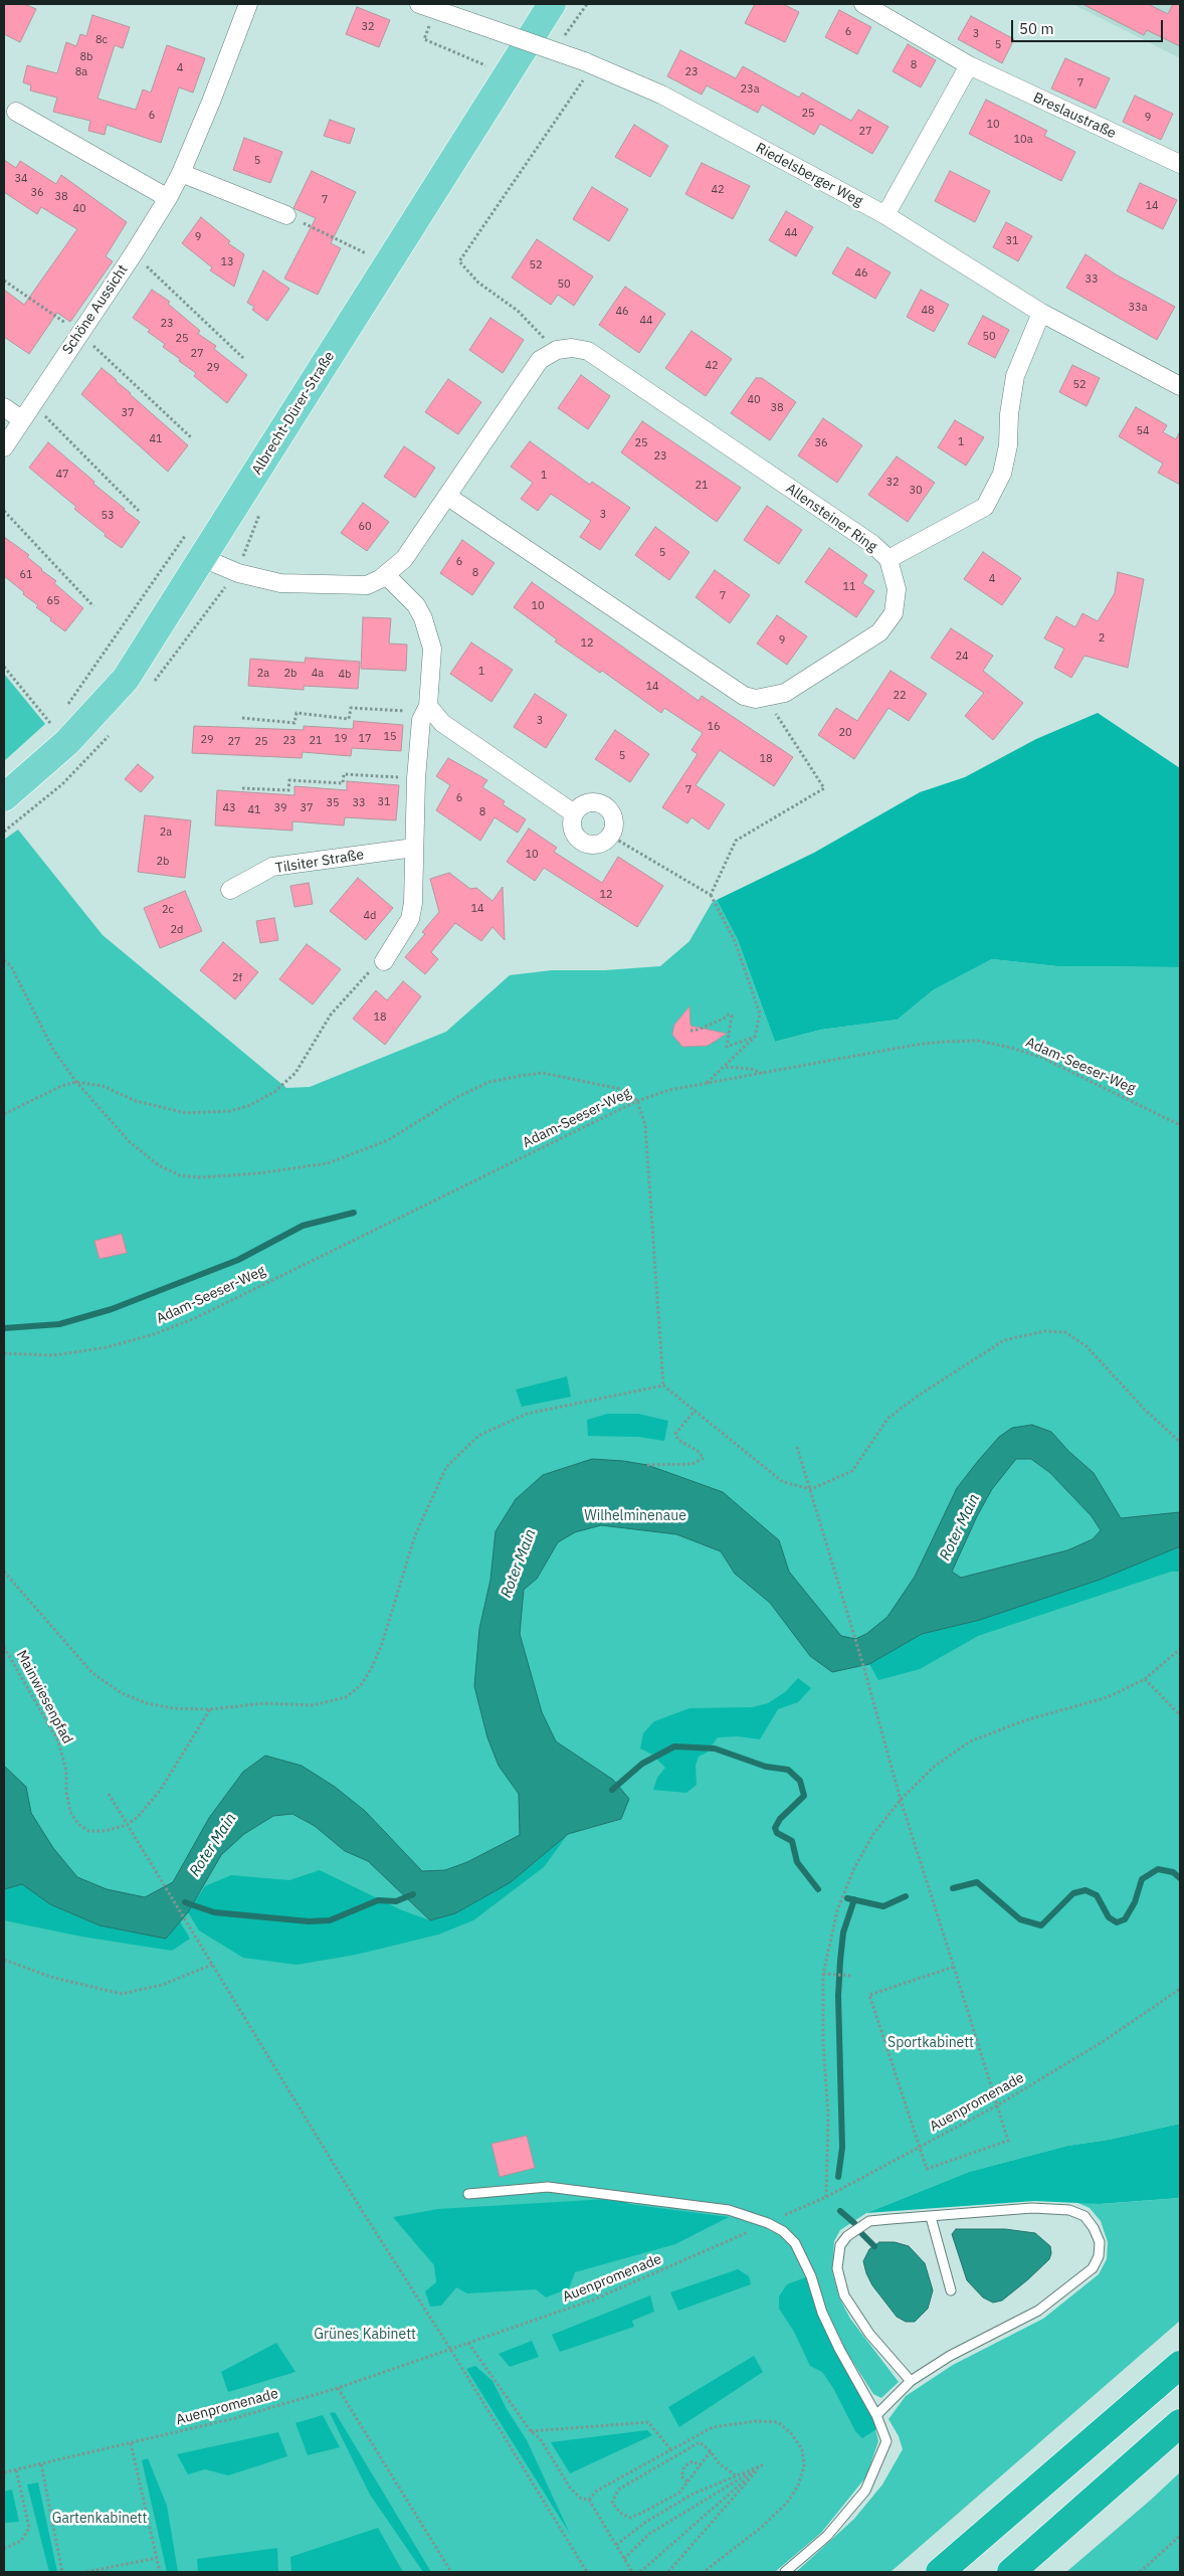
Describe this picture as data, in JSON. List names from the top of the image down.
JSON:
{
  "streets": {
    "main road": ["Albrecht-Dürer-Straße"],
    "street": [
      "Breslaustraße",
      "Riedelsberger Weg",
      "Schöne Aussicht",
      "Allensteiner Ring",
      "Tilsiter Straße"
    ],
    "path": ["Adam-Seeser-Weg", "Mainwiesenpfad", "Auenpromenade"]
  },
  "water": ["Roter Main"],
  "parks": [
    "Wilhelminenaue",
    "Sportkabinett",
    "Grünes Kabinett",
    "Gartenkabinett"
  ],
  "house_numbers": [
    "32",
    "6",
    "3",
    "8c",
    "5",
    "8b",
    "8",
    "4",
    "8a",
    "23",
    "7",
    "23a",
    "25",
    "6",
    "9",
    "10",
    "27",
    "10a",
    "5",
    "34",
    "42",
    "36",
    "38",
    "7",
    "14",
    "40",
    "44",
    "9",
    "31",
    "13",
    "52",
    "46",
    "33",
    "50",
    "33a",
    "48",
    "46",
    "44",
    "23",
    "50",
    "25",
    "27",
    "42",
    "29",
    "52",
    "40",
    "38",
    "37",
    "54",
    "41",
    "1",
    "25",
    "36",
    "23",
    "47",
    "1",
    "32",
    "21",
    "30",
    "3",
    "53",
    "60",
    "5",
    "6",
    "8",
    "61",
    "4",
    "11",
    "7",
    "65",
    "10",
    "2",
    "9",
    "12",
    "24",
    "1",
    "2a",
    "2b",
    "4a",
    "4b",
    "14",
    "22",
    "3",
    "16",
    "20",
    "15",
    "19",
    "17",
    "29",
    "23",
    "21",
    "27",
    "25",
    "5",
    "18",
    "7",
    "6",
    "31",
    "35",
    "33",
    "43",
    "39",
    "37",
    "41",
    "8",
    "2a",
    "10",
    "2b",
    "12",
    "14",
    "2c",
    "4d",
    "2d",
    "2f",
    "18"
  ],
  "scale_bar": "50 m"
}
